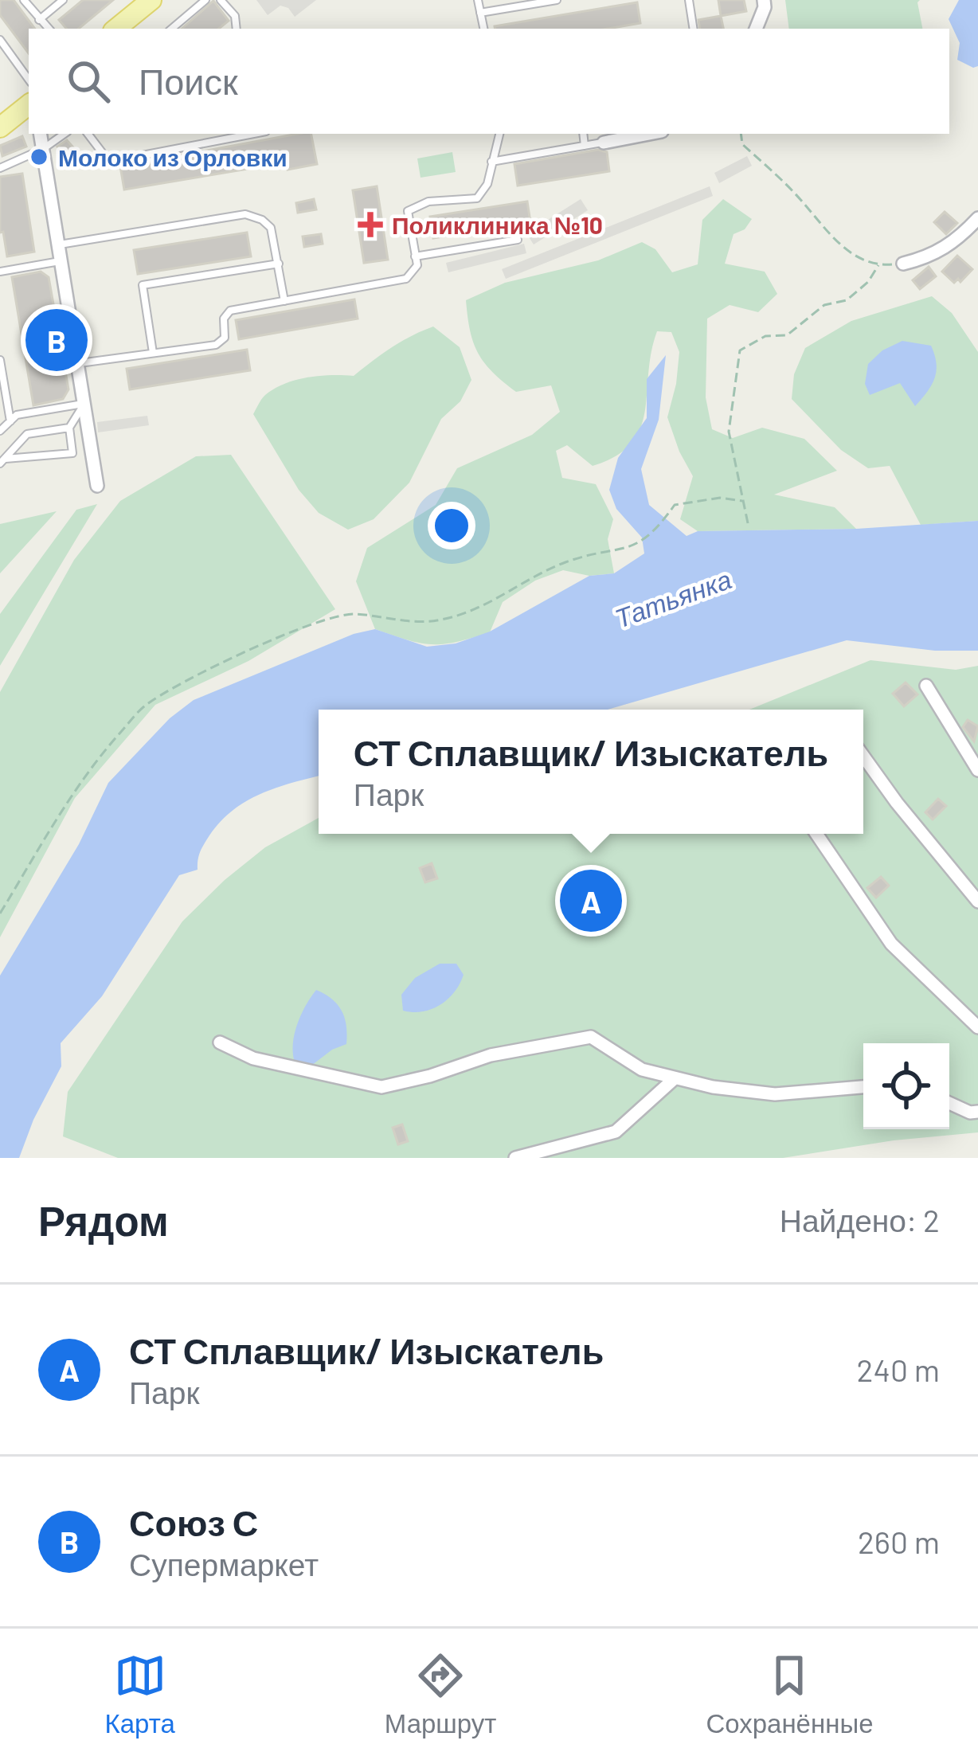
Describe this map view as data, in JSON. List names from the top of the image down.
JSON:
{
  "water": ["Татьянка"],
  "places": {
    "other": ["Молоко из Орловки"],
    "health": ["Поликлиника №10"]
  },
  "page": {
    "search": "Поиск",
    "pins": ["B", "A"],
    "popup": ["СТ Сплавщик/ Изыскатель", "Парк"],
    "heading": ["Рядом", "Найдено: 2"],
    "list": [
      {
        "mark": "A",
        "name": "СТ Сплавщик/ Изыскатель",
        "note": "Парк",
        "value": "240 m"
      },
      {
        "mark": "B",
        "name": "Союз С",
        "note": "Супермаркет",
        "value": "260 m"
      }
    ],
    "nav": ["Карта", "Маршрут", "Сохранённые"]
  }
}
